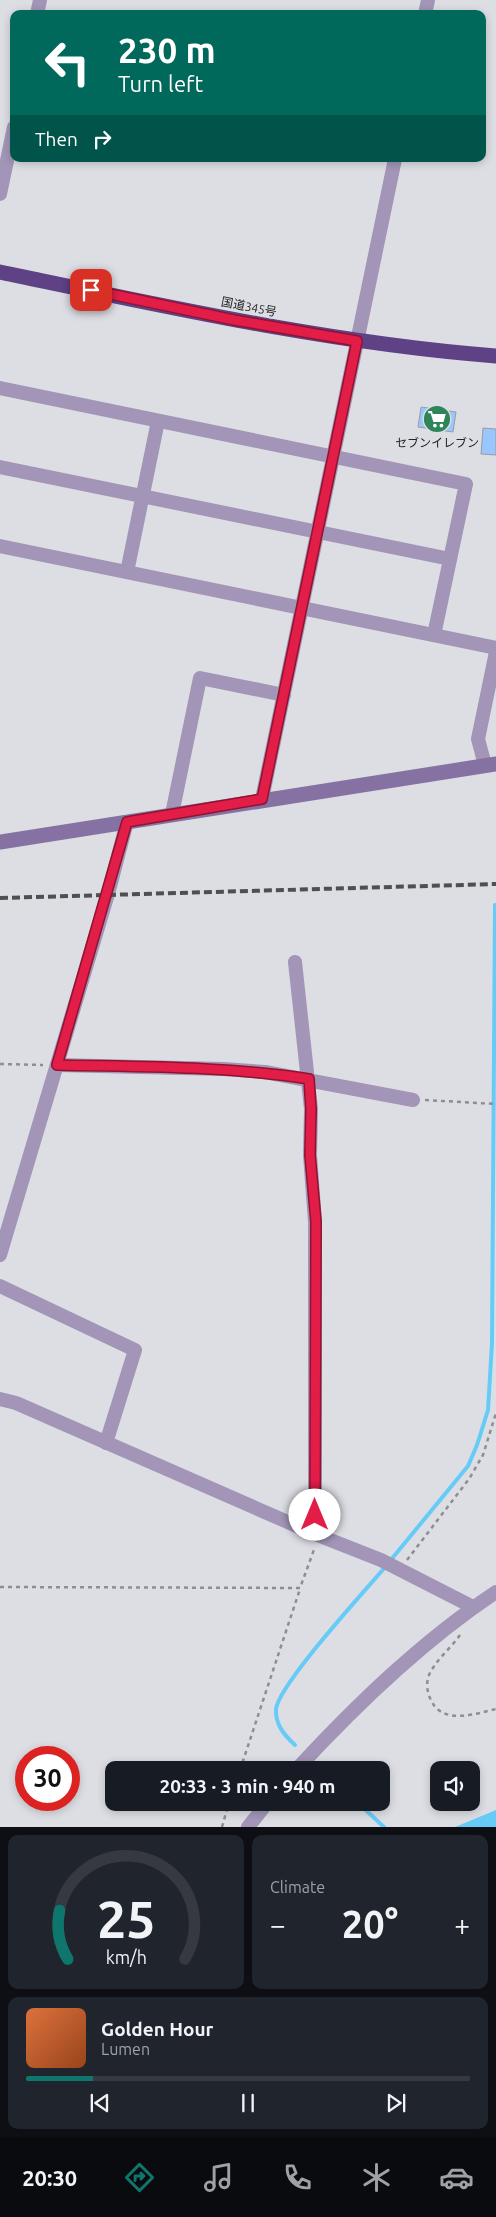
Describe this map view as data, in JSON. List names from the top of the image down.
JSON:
{
  "streets": {
    "highway": ["国道345号"]
  },
  "places": {
    "supermarket": ["セブンイレブン"]
  },
  "page": {
    "turn": ["230 m", "Turn left"],
    "then": "Then",
    "limit": "30",
    "trip": "20:33 · 3 min · 940 m",
    "tile": "Climate",
    "heat": ["−", "20°", "+"],
    "song": ["Golden Hour", "Lumen"],
    "tabs": "20:30",
    "gauge": ["25", "km/h"]
  }
}
